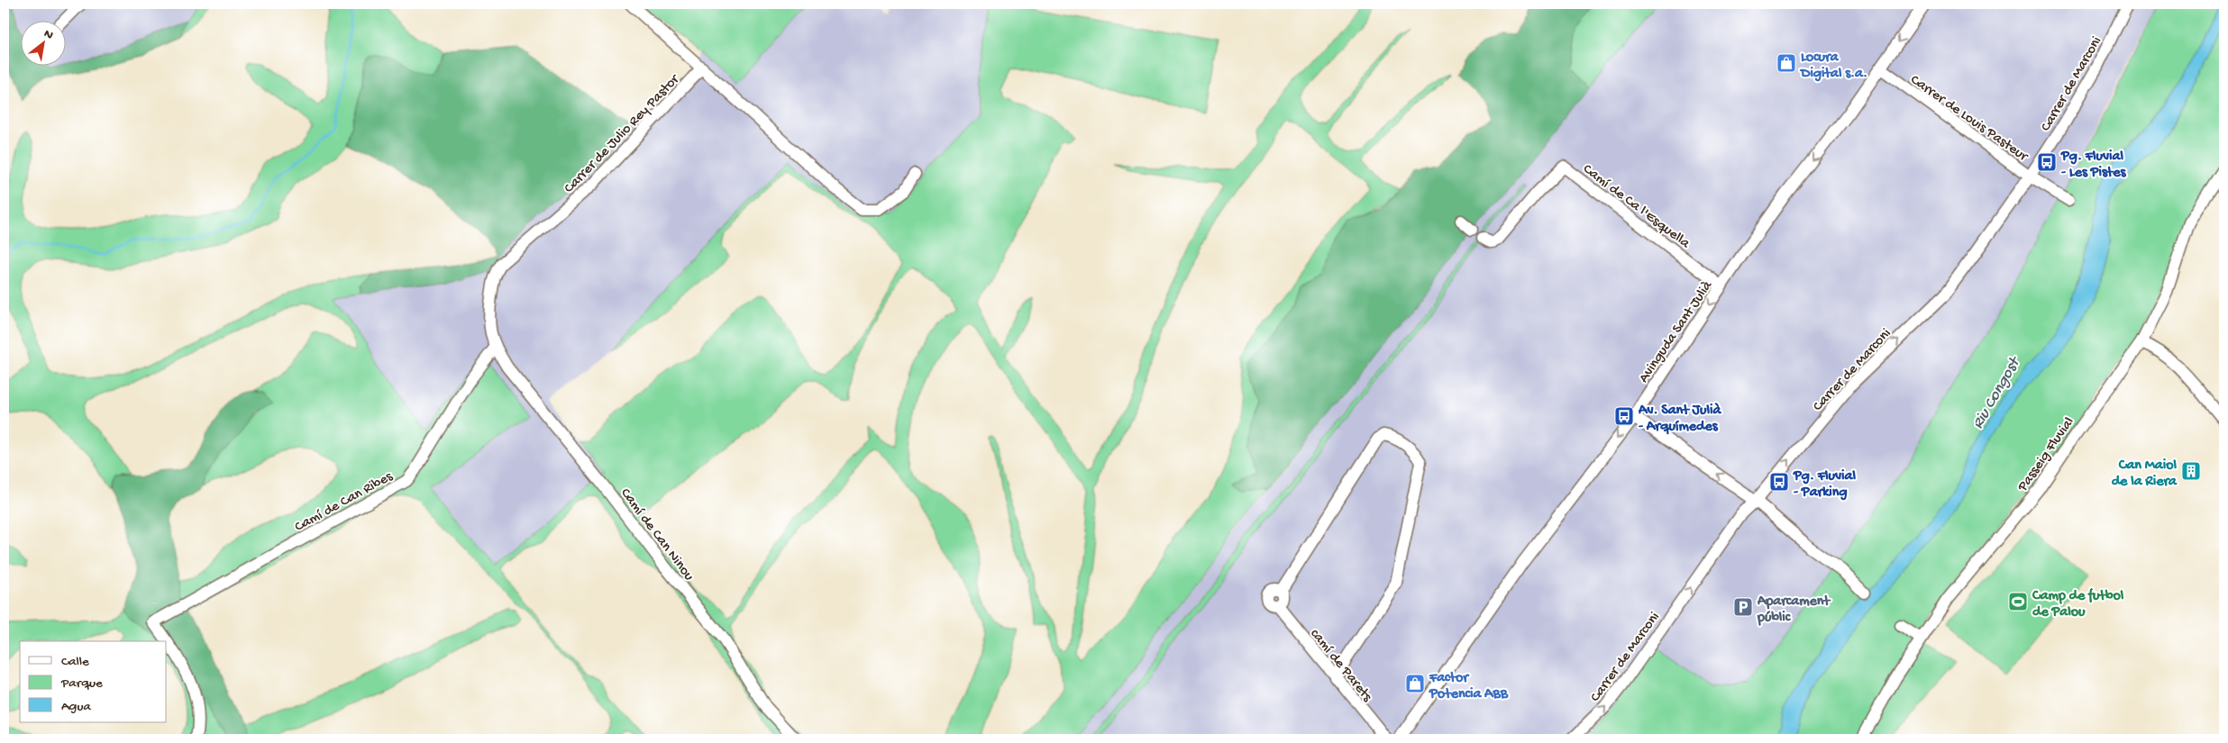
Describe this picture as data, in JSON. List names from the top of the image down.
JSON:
{
  "streets": {
    "street": [
      "Carrer de Marconi",
      "Carrer de Louis Pasteur",
      "Carrer de Julio Rey Pastor",
      "Camí de Ca l'Esquella",
      "Avinguda Sant Julià",
      "Passeig Fluvial",
      "Camí de Can Ribes",
      "Camí de Can Ninou",
      "camí de Parets"
    ]
  },
  "crossings": [
    ["Carrer de Marconi", "Carrer de Louis Pasteur"],
    ["Carrer de Louis Pasteur", "Avinguda Sant Julià"],
    ["Carrer de Julio Rey Pastor", "Camí de Can Ribes"],
    ["Carrer de Julio Rey Pastor", "Camí de Can Ninou"],
    ["Camí de Ca l'Esquella", "Avinguda Sant Julià"],
    ["Camí de Can Ribes", "Camí de Can Ninou"]
  ],
  "one_way": ["Carrer de Marconi", "Avinguda Sant Julià"],
  "water": ["Riu Congost"],
  "places": {
    "shop": ["Locura Digital s.a.", "Factor Potencia ABB"],
    "bus stop": ["Pg. Fluvial - Les Pistes", "Av. Sant Julià - Arquímedes", "Pg. Fluvial - Parking"],
    "building": ["Can Maiol de la Riera"],
    "sports": ["Camp de futbol de Palou"],
    "parking": ["Aparcament públic"]
  },
  "legend": ["Calle", "Parque", "Agua"],
  "north": "top right"
}
